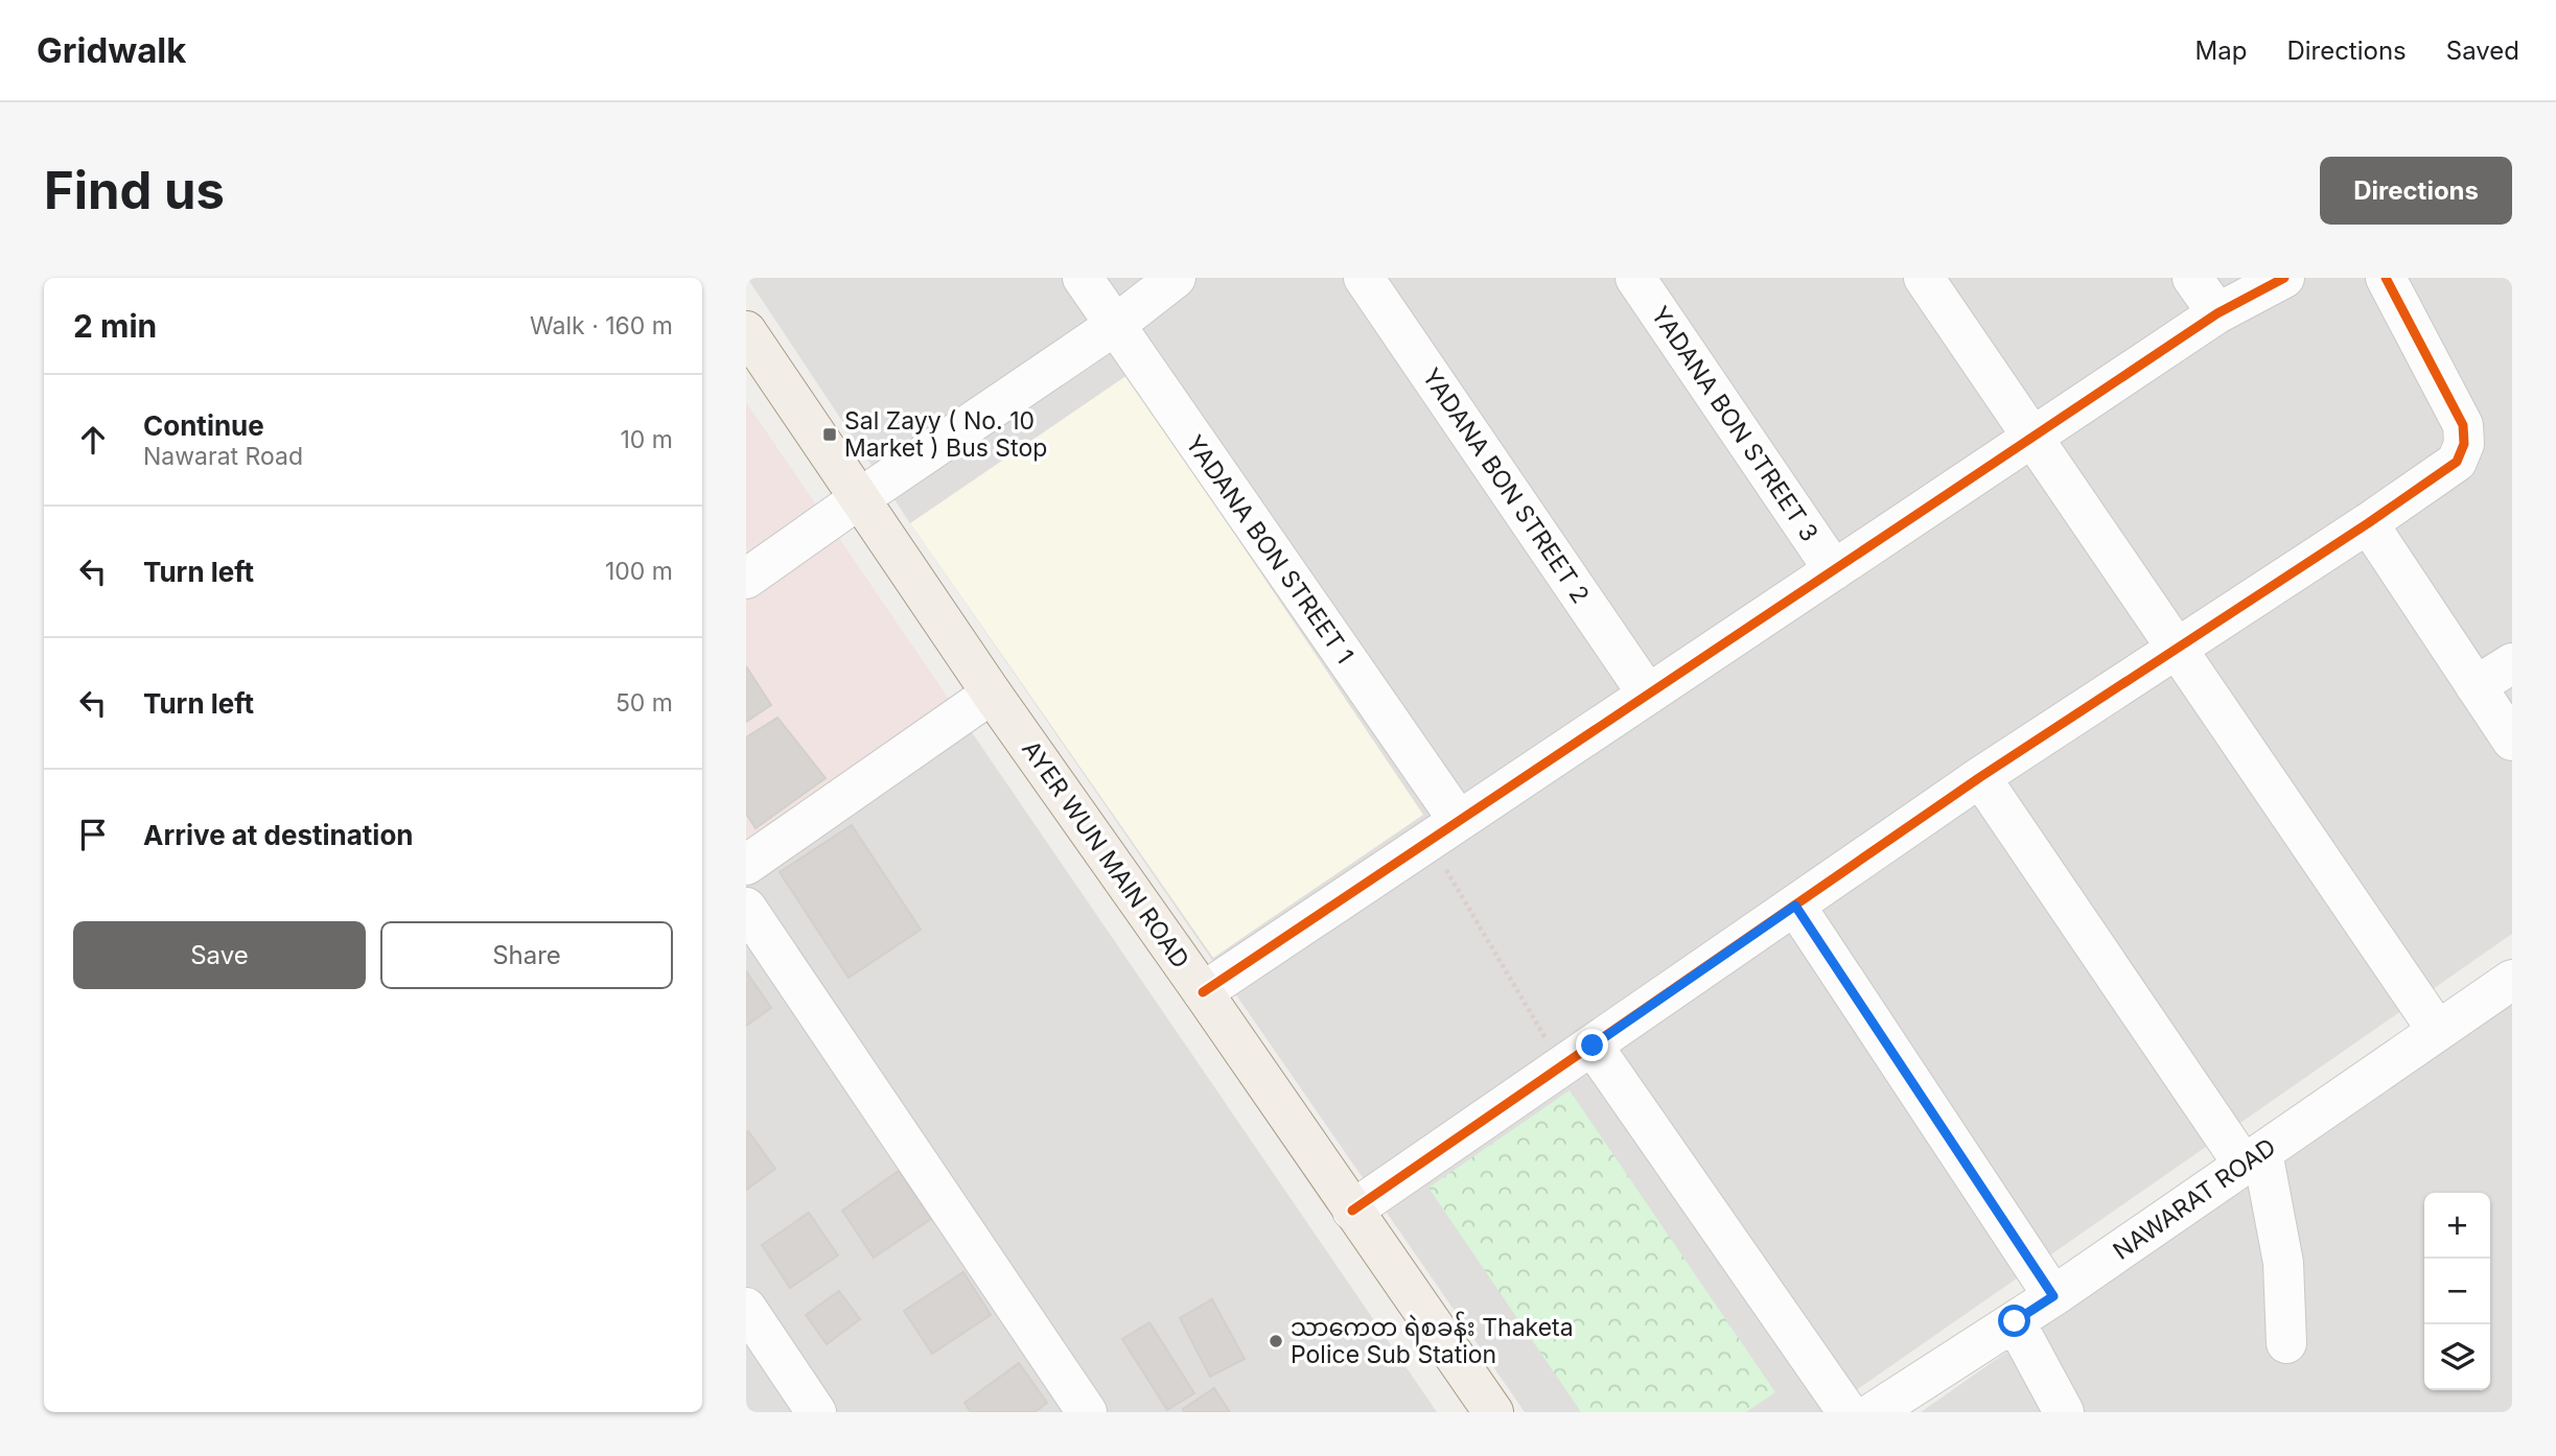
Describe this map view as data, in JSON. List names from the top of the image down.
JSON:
{
  "streets": {
    "main road": ["AYER WUN MAIN ROAD"],
    "street": [
      "YADANA BON STREET 3",
      "YADANA BON STREET 2",
      "YADANA BON STREET 1",
      "NAWARAT ROAD"
    ]
  },
  "places": {
    "transit": ["Sal Zayy ( No. 10 Market ) Bus Stop"],
    "other": ["သာကေတ ရဲစခန်း Thaketa Police Sub Station"]
  },
  "page": {
    "header": "Gridwalk",
    "nav": ["Map", "Directions", "Saved"],
    "buttons": [
      "Directions",
      ["Save", "Share"]
    ],
    "title": "Find us",
    "heading": ["2 min", "Walk · 160 m"],
    "list": [
      ["Continue", "Nawarat Road", "10 m"],
      ["Turn left", "100 m"],
      ["Turn left", "50 m"],
      "Arrive at destination"
    ],
    "map_buttons": ["+", "−"]
  }
}
